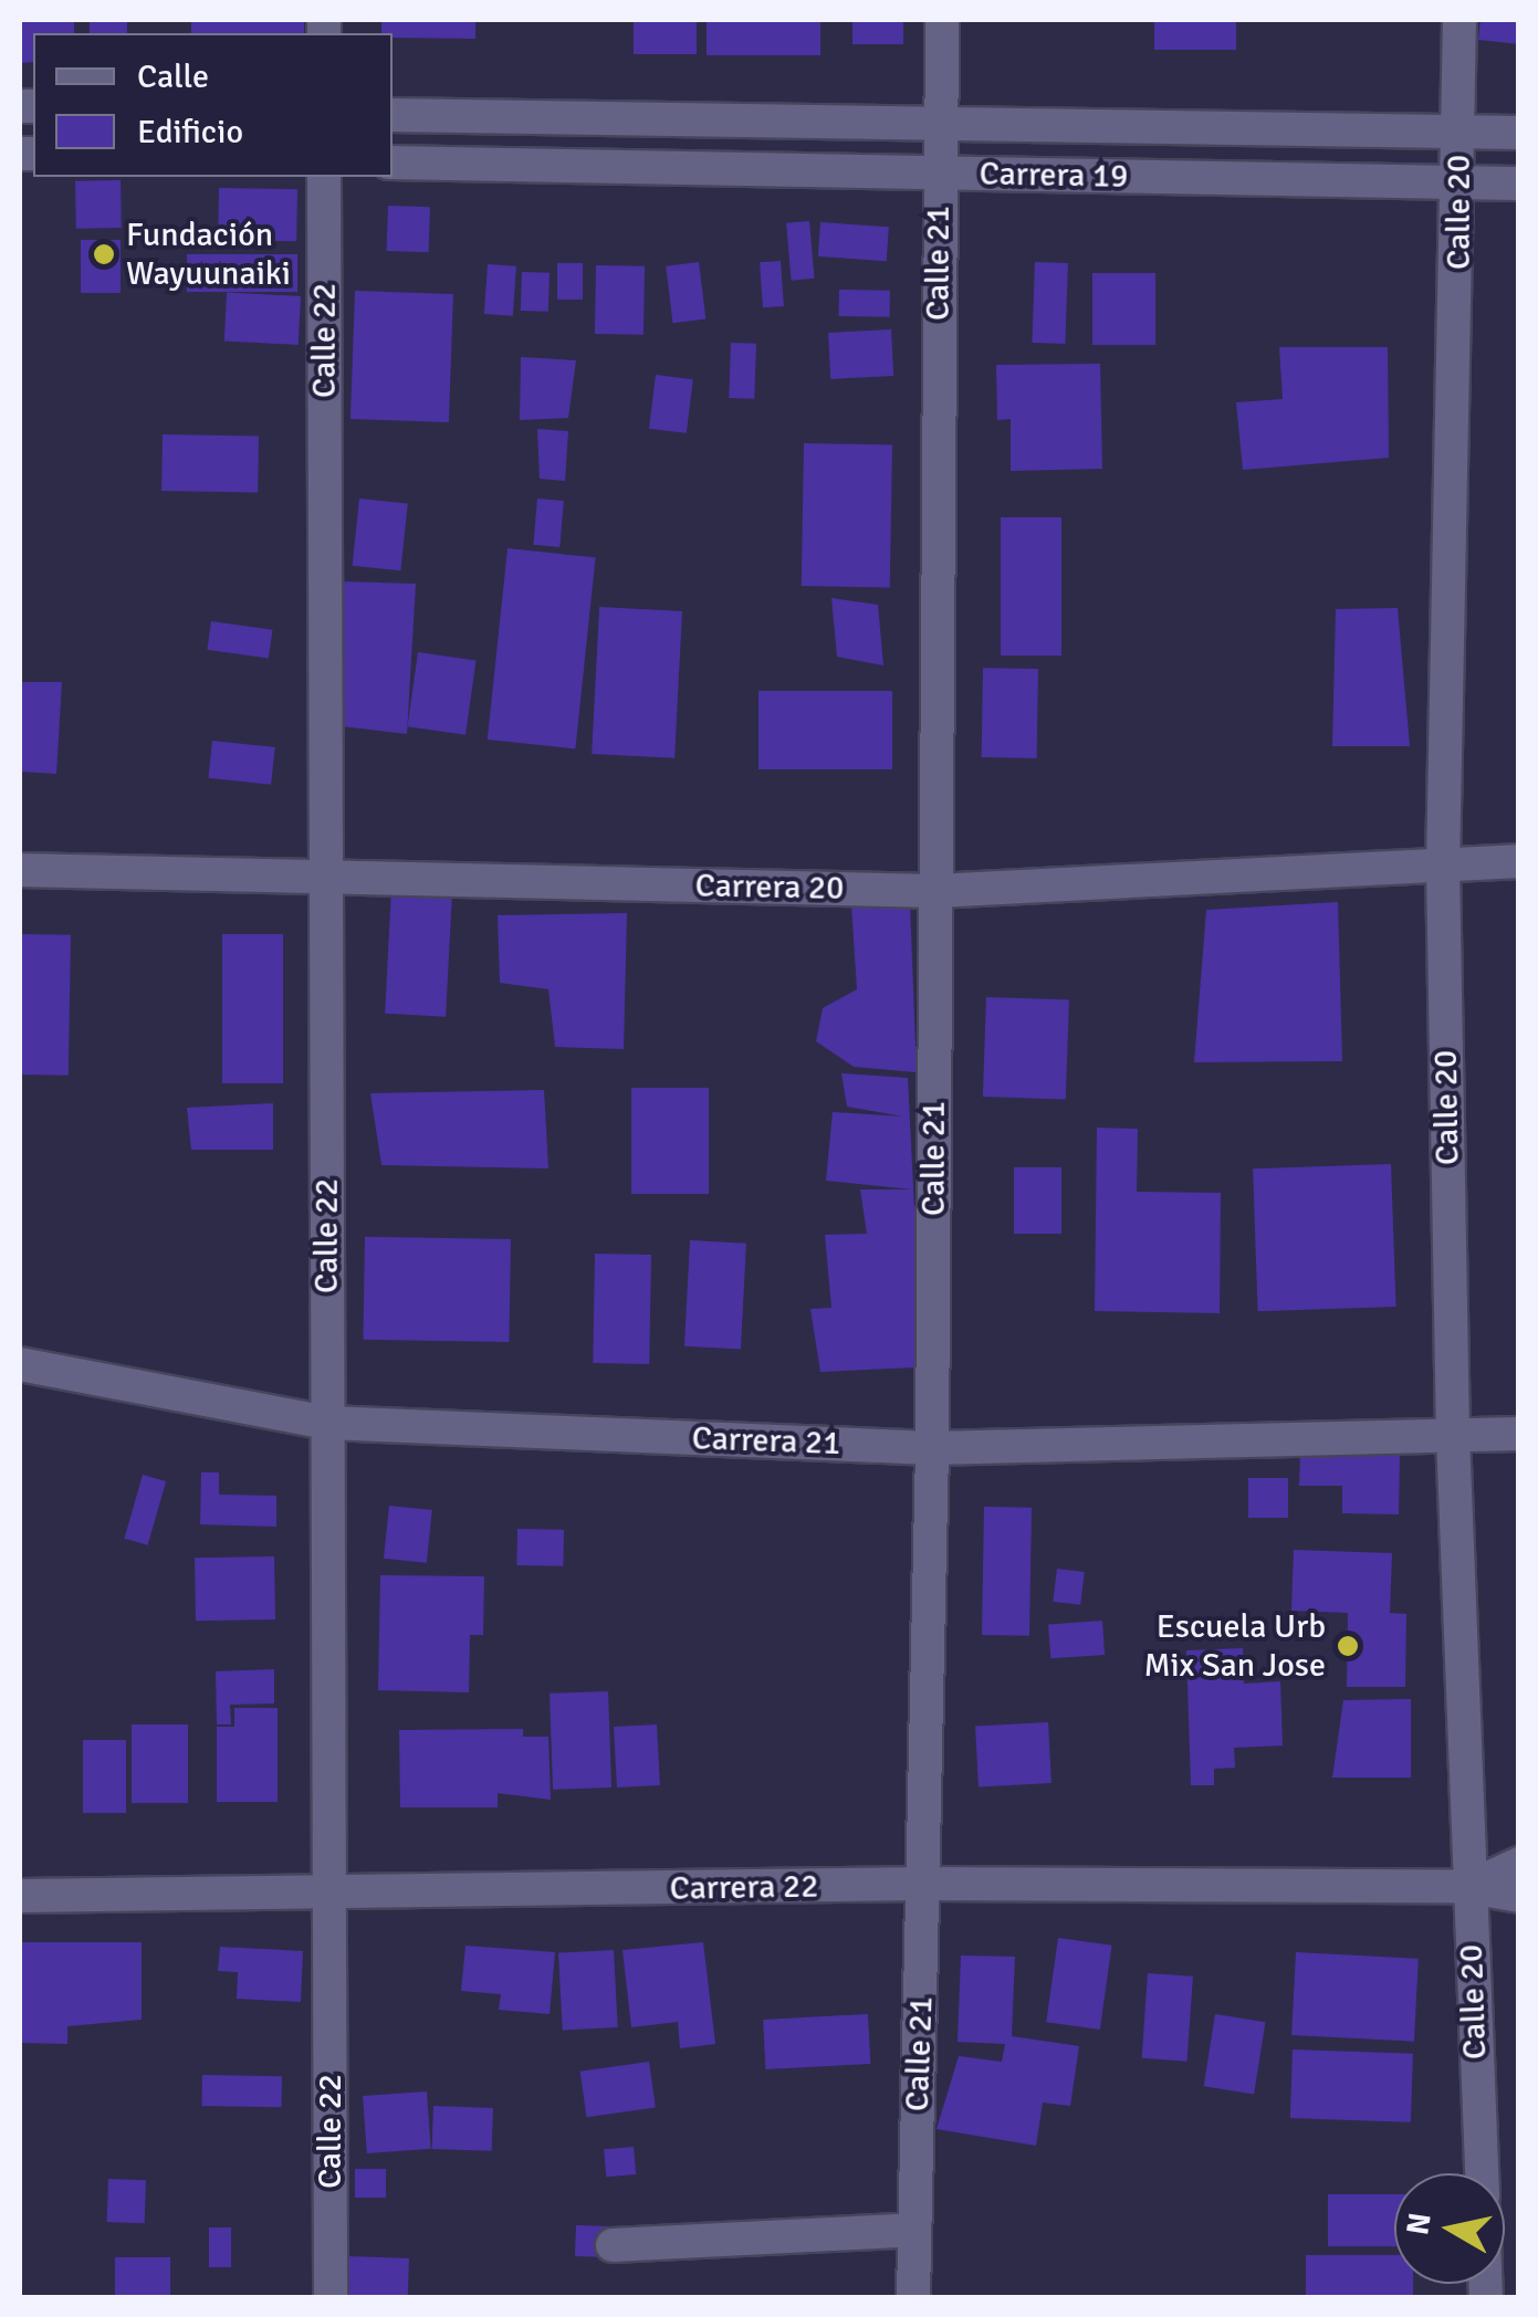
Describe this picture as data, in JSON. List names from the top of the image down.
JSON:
{
  "streets": {
    "street": [
      "Carrera 19",
      "Calle 20",
      "Calle 21",
      "Calle 22",
      "Carrera 20",
      "Carrera 21",
      "Carrera 22"
    ]
  },
  "crossings": [
    ["Carrera 19", "Calle 20"],
    ["Carrera 19", "Calle 21"],
    ["Calle 20", "Carrera 20"],
    ["Calle 20", "Carrera 21"],
    ["Calle 20", "Carrera 22"],
    ["Calle 21", "Carrera 20"],
    ["Calle 21", "Carrera 21"],
    ["Calle 21", "Carrera 22"],
    ["Calle 22", "Carrera 20"],
    ["Calle 22", "Carrera 21"],
    ["Calle 22", "Carrera 22"]
  ],
  "places": ["Fundación Wayuunaiki", "Escuela Urb Mix San Jose"],
  "legend": ["Calle", "Edificio"],
  "north": "left"
}
